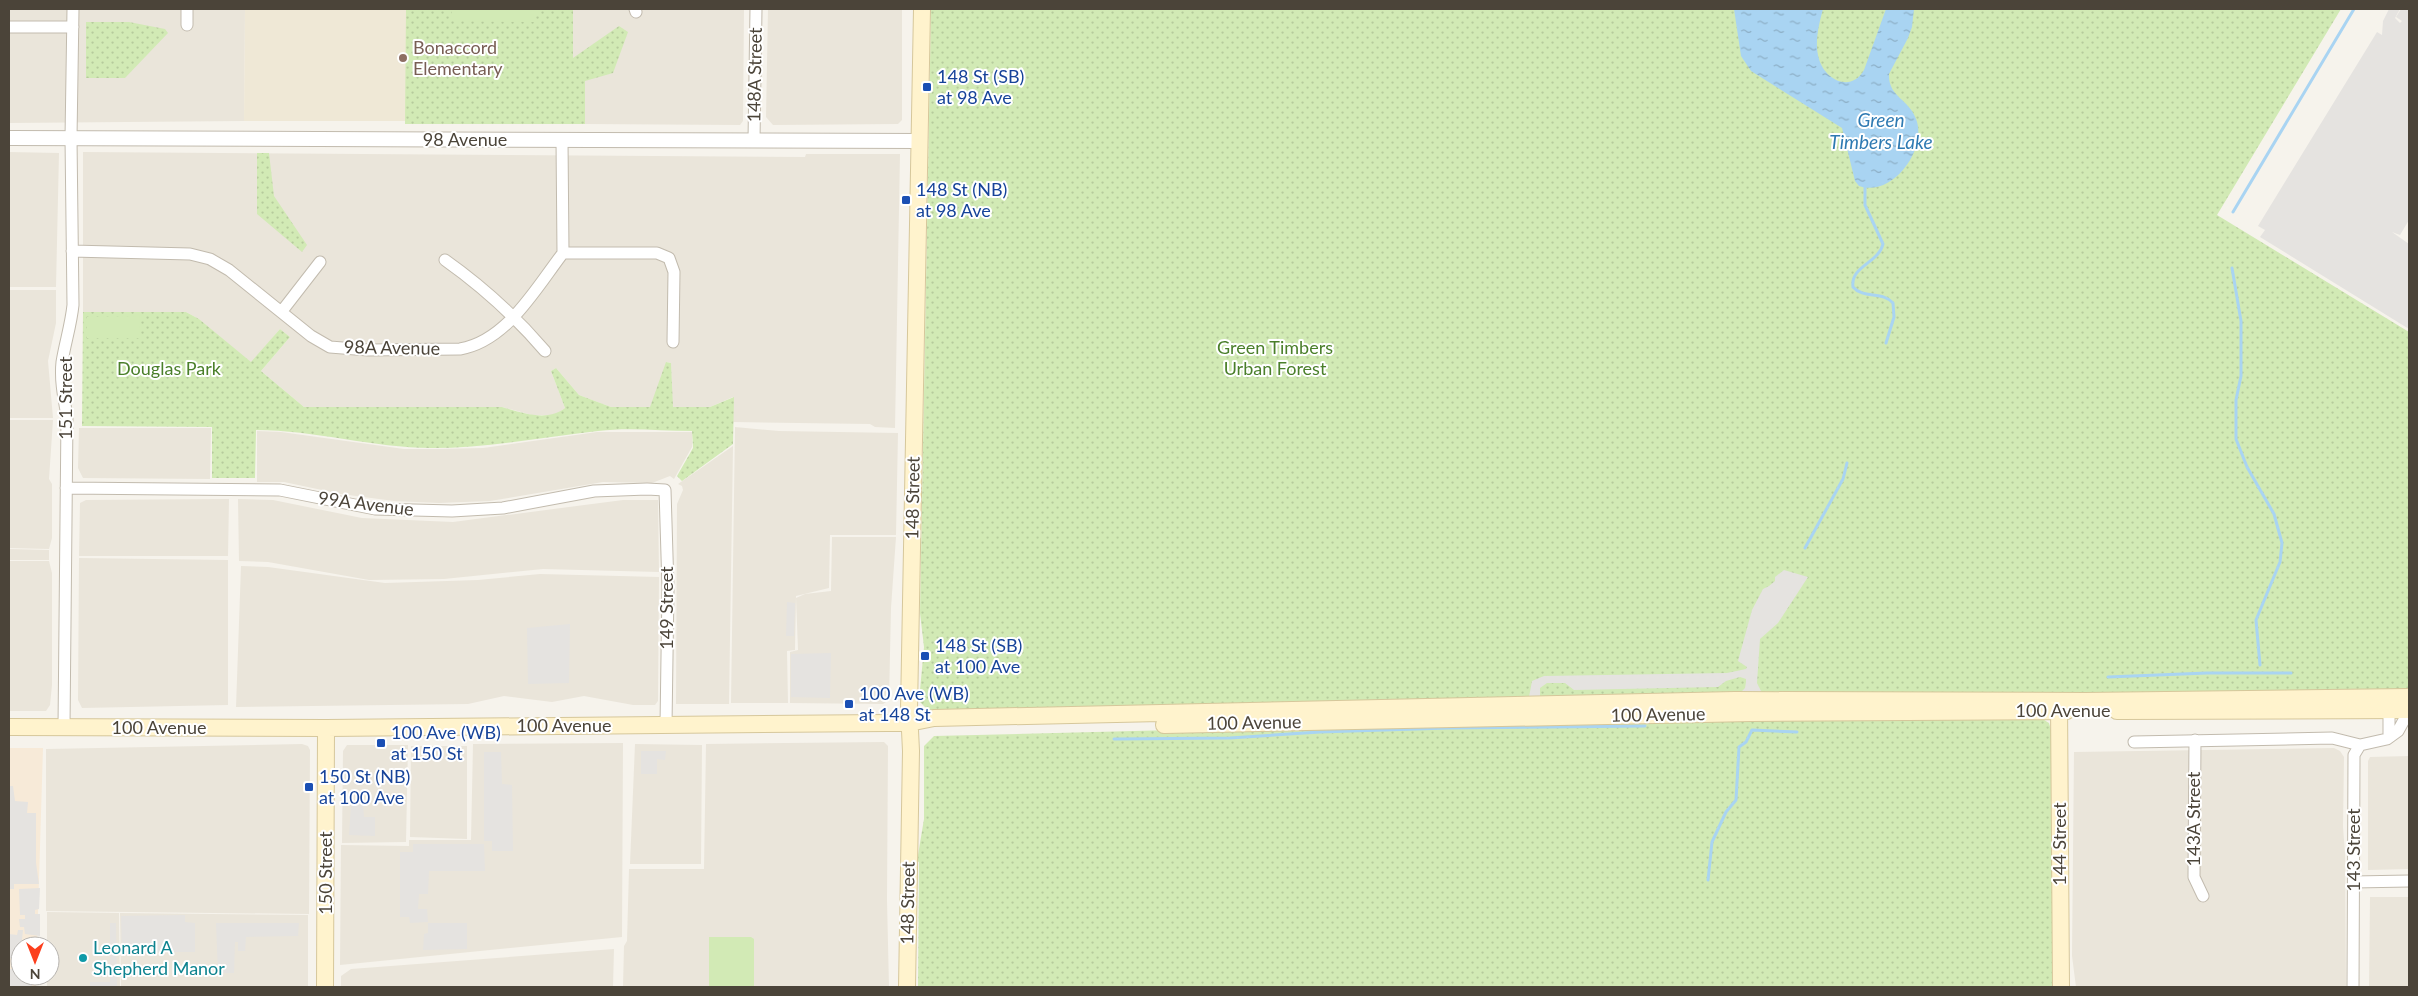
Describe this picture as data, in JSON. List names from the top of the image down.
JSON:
{
  "streets": {
    "main road": [
      "148 Street",
      "100 Avenue",
      "144 Street",
      "150 Street"
    ],
    "street": [
      "148A Street",
      "98 Avenue",
      "98A Avenue",
      "151 Street",
      "99A Avenue",
      "149 Street",
      "143A Street",
      "143 Street"
    ]
  },
  "crossings": [
    ["148A Street", "98 Avenue"],
    ["98 Avenue", "151 Street"],
    ["98 Avenue", "148 Street"],
    ["98A Avenue", "151 Street"],
    ["151 Street", "99A Avenue"],
    ["151 Street", "100 Avenue"],
    ["148 Street", "100 Avenue"],
    ["99A Avenue", "149 Street"],
    ["149 Street", "100 Avenue"],
    ["100 Avenue", "144 Street"],
    ["100 Avenue", "150 Street"]
  ],
  "water": ["Green Timbers Lake"],
  "parks": ["Green Timbers Urban Forest", "Douglas Park"],
  "places": {
    "other": ["Bonaccord Elementary", "Leonard A Shepherd Manor"],
    "transit": [
      "148 St (SB) at 98 Ave",
      "148 St (NB) at 98 Ave",
      "148 St (SB) at 100 Ave",
      "100 Ave (WB) at 148 St",
      "100 Ave (WB) at 150 St",
      "150 St (NB) at 100 Ave"
    ]
  },
  "north": "bottom"
}
